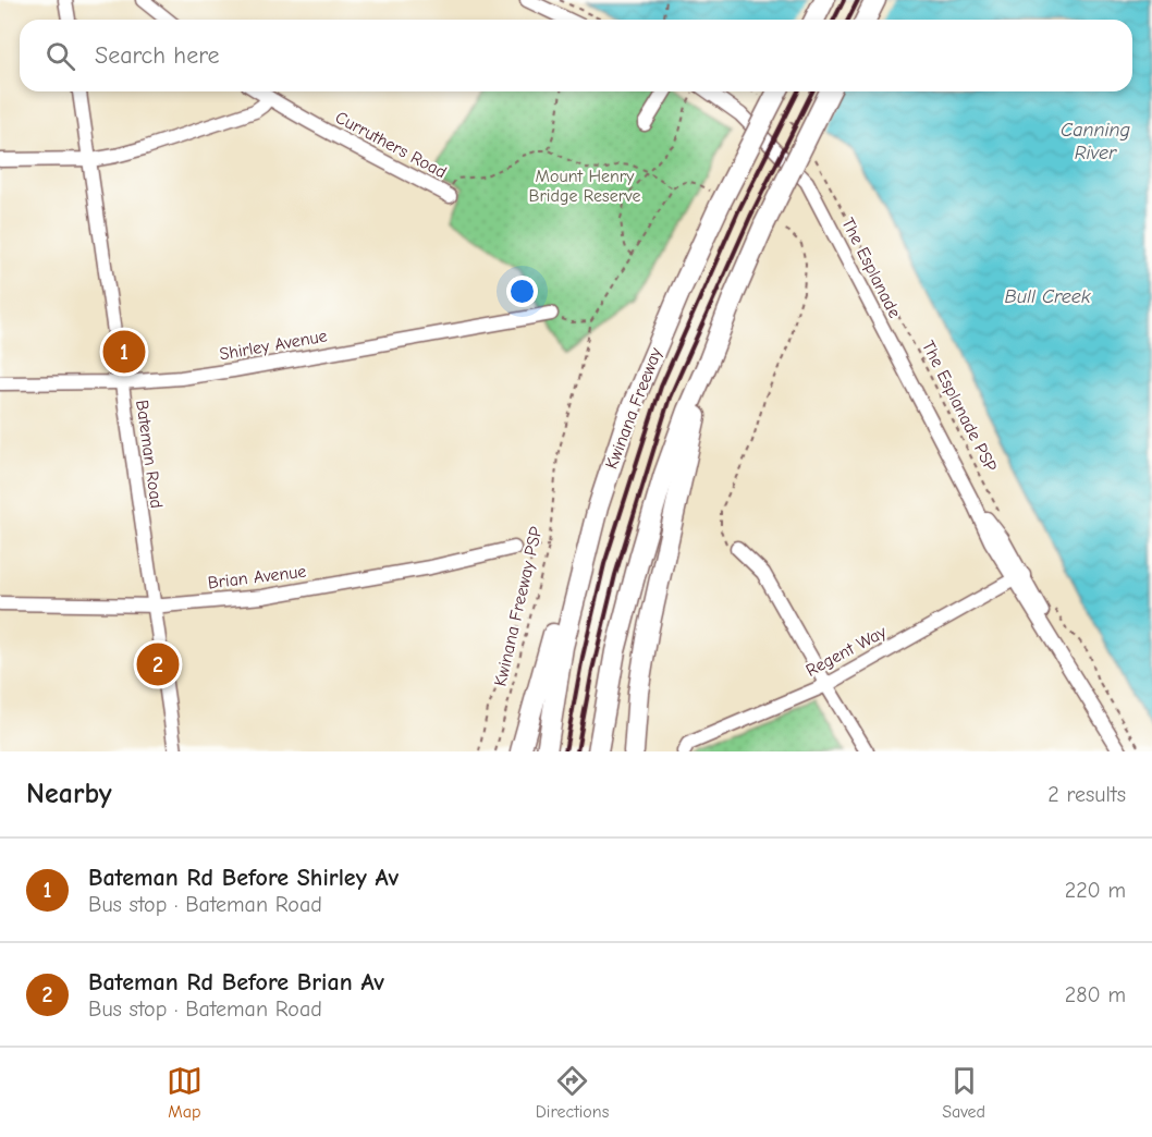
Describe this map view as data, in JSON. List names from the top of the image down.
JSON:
{
  "streets": {
    "highway": ["Kwinana Freeway"],
    "street": [
      "Curruthers Road",
      "The Esplanade",
      "Shirley Avenue",
      "Bateman Road",
      "Brian Avenue",
      "Regent Way"
    ],
    "path": ["The Esplanade PSP", "Kwinana Freeway PSP"]
  },
  "crossings": [
    ["The Esplanade", "Regent Way"],
    ["Shirley Avenue", "Bateman Road"],
    ["Bateman Road", "Brian Avenue"]
  ],
  "water": ["Canning River", "Bull Creek"],
  "parks": ["Mount Henry Bridge Reserve"],
  "page": {
    "search": "Search here",
    "pins": ["1", "2"],
    "heading": ["Nearby", "2 results"],
    "list": [
      {
        "mark": "1",
        "name": "Bateman Rd Before Shirley Av",
        "note": "Bus stop · Bateman Road",
        "value": "220 m"
      },
      {
        "mark": "2",
        "name": "Bateman Rd Before Brian Av",
        "note": "Bus stop · Bateman Road",
        "value": "280 m"
      }
    ],
    "nav": ["Map", "Directions", "Saved"]
  }
}
